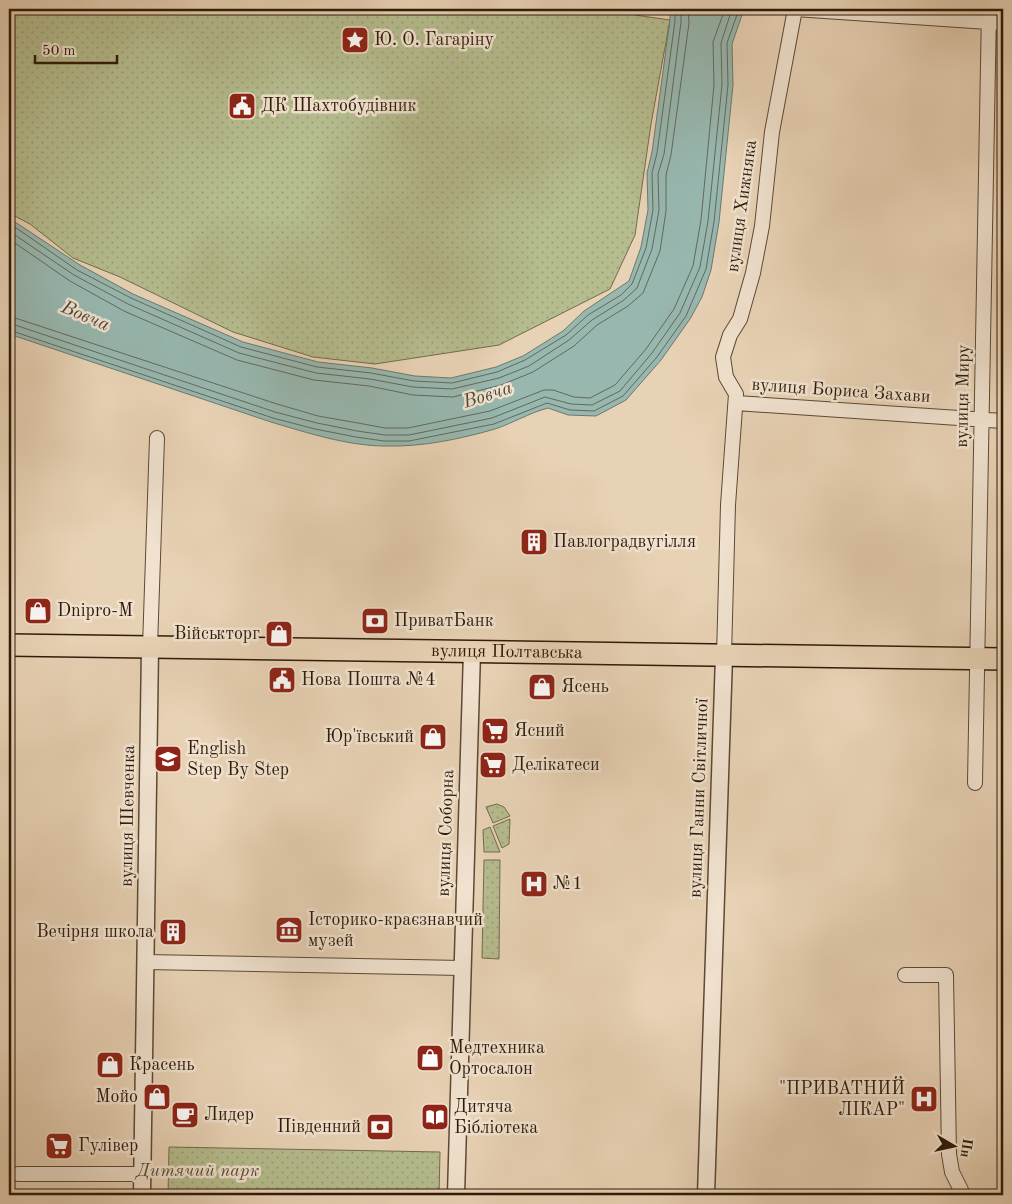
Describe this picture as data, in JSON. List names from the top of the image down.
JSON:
{
  "streets": {
    "main road": ["вулиця Полтавська"],
    "street": [
      "вулиця Хижняка",
      "вулиця Бориса Захави",
      "вулиця Миру",
      "вулиця Ганни Світличної",
      "вулиця Шевченка",
      "вулиця Соборна"
    ]
  },
  "crossings": [
    ["вулиця Хижняка", "вулиця Бориса Захави"],
    ["вулиця Хижняка", "вулиця Ганни Світличної"],
    ["вулиця Бориса Захави", "вулиця Миру"],
    ["вулиця Бориса Захави", "вулиця Ганни Світличної"],
    ["вулиця Миру", "вулиця Полтавська"],
    ["вулиця Полтавська", "вулиця Ганни Світличної"],
    ["вулиця Полтавська", "вулиця Шевченка"],
    ["вулиця Полтавська", "вулиця Соборна"]
  ],
  "water": ["Вовча"],
  "parks": ["Дитячий парк"],
  "places": {
    "place": ["Ю. О. Гагаріну"],
    "public building": ["ДК Шахтобудівник", "Нова Пошта №4"],
    "building": ["Павлоградвугілля", "Вечірня школа"],
    "shop": [
      "Dnipro-M",
      "Військторг",
      "Ясень",
      "Юр'ївський",
      "Медтехника Ортосалон",
      "Красень",
      "Мойо"
    ],
    "bank": ["ПриватБанк", "Пiвденний"],
    "supermarket": ["Ясний", "Делiкатеси", "Гулівер"],
    "school or university": ["English Step By Step"],
    "hospital": ["№1", "\"ПРИВАТНИЙ ЛІКАР\""],
    "museum": ["Історико-краєзнавчий музей"],
    "cafe": ["Лидер"],
    "library": ["Дитяча Бiблiотека"]
  },
  "scale_bar": "50 m",
  "north": "right"
}
